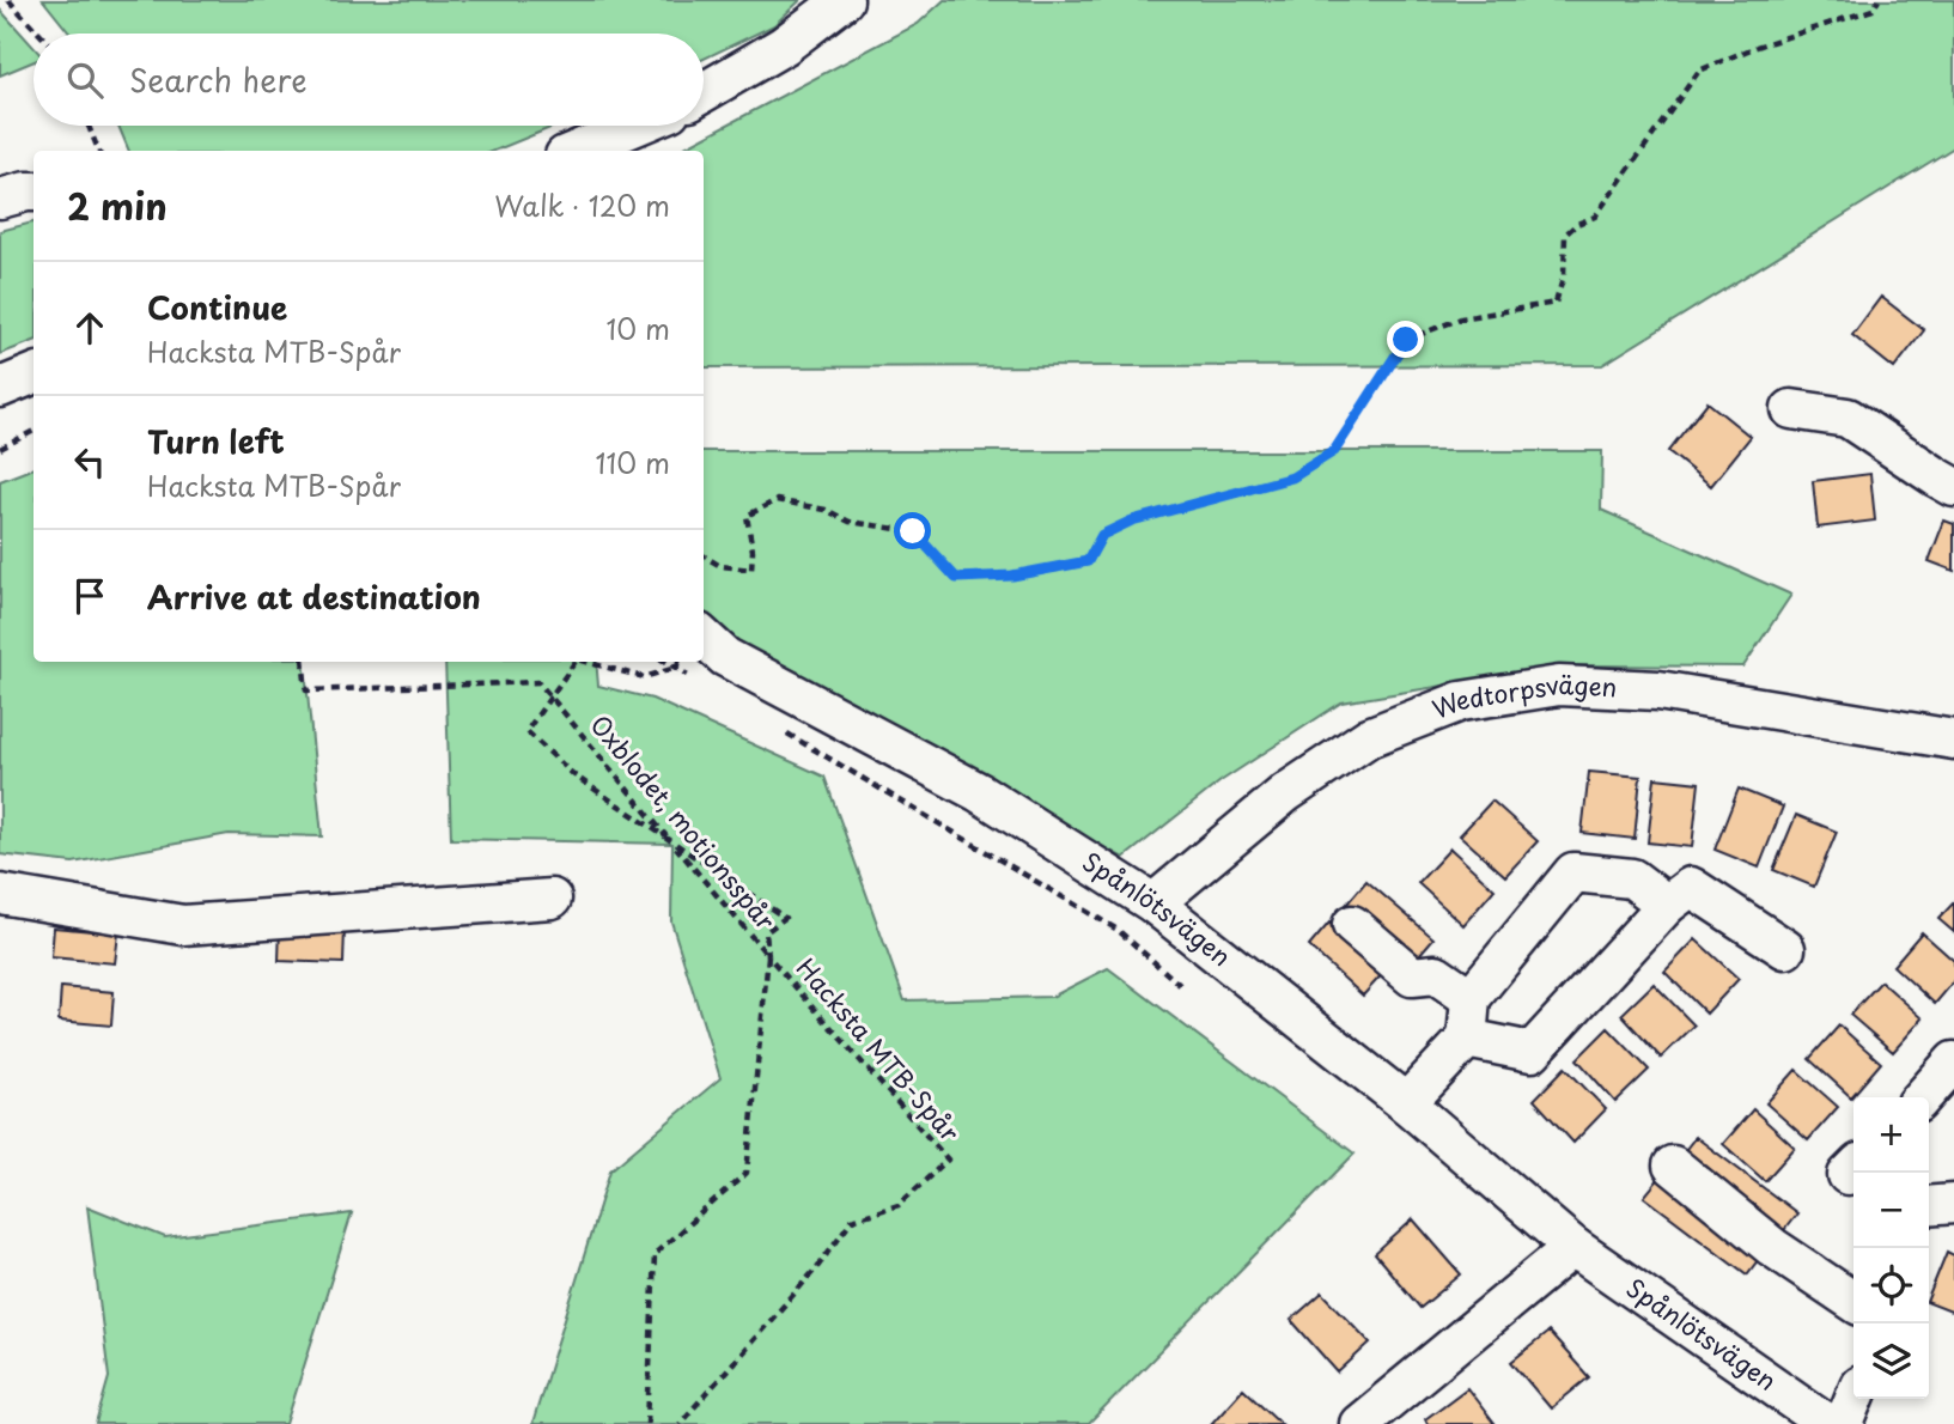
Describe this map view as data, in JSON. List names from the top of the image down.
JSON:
{
  "streets": {
    "street": ["Wedtorpsvägen", "Spånlötsvägen"],
    "path": ["Oxblodet, motionsspår", "Hacksta MTB-Spår"]
  },
  "crossings": [
    ["Wedtorpsvägen", "Spånlötsvägen"],
    ["Oxblodet, motionsspår", "Hacksta MTB-Spår"]
  ],
  "page": {
    "search": "Search here",
    "heading": ["2 min", "Walk · 120 m"],
    "list": [
      ["Continue", "Hacksta MTB-Spår", "10 m"],
      ["Turn left", "Hacksta MTB-Spår", "110 m"],
      "Arrive at destination"
    ],
    "map_buttons": ["+", "−"]
  }
}
